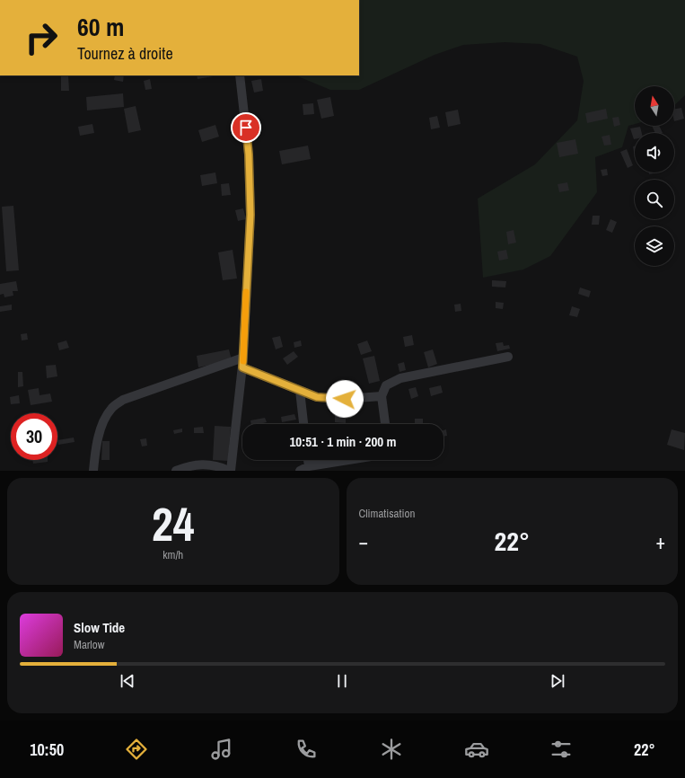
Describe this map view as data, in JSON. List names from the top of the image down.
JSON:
{
  "north": "top",
  "page": {
    "turn": ["60 m", "Tournez à droite"],
    "limit": "30",
    "trip": "10:51 · 1 min · 200 m",
    "tile": [
      ["24", "km/h"],
      "Climatisation"
    ],
    "heat": ["−", "22°", "+"],
    "song": ["Slow Tide", "Marlow"],
    "tabs": ["10:50", "22°"]
  }
}
